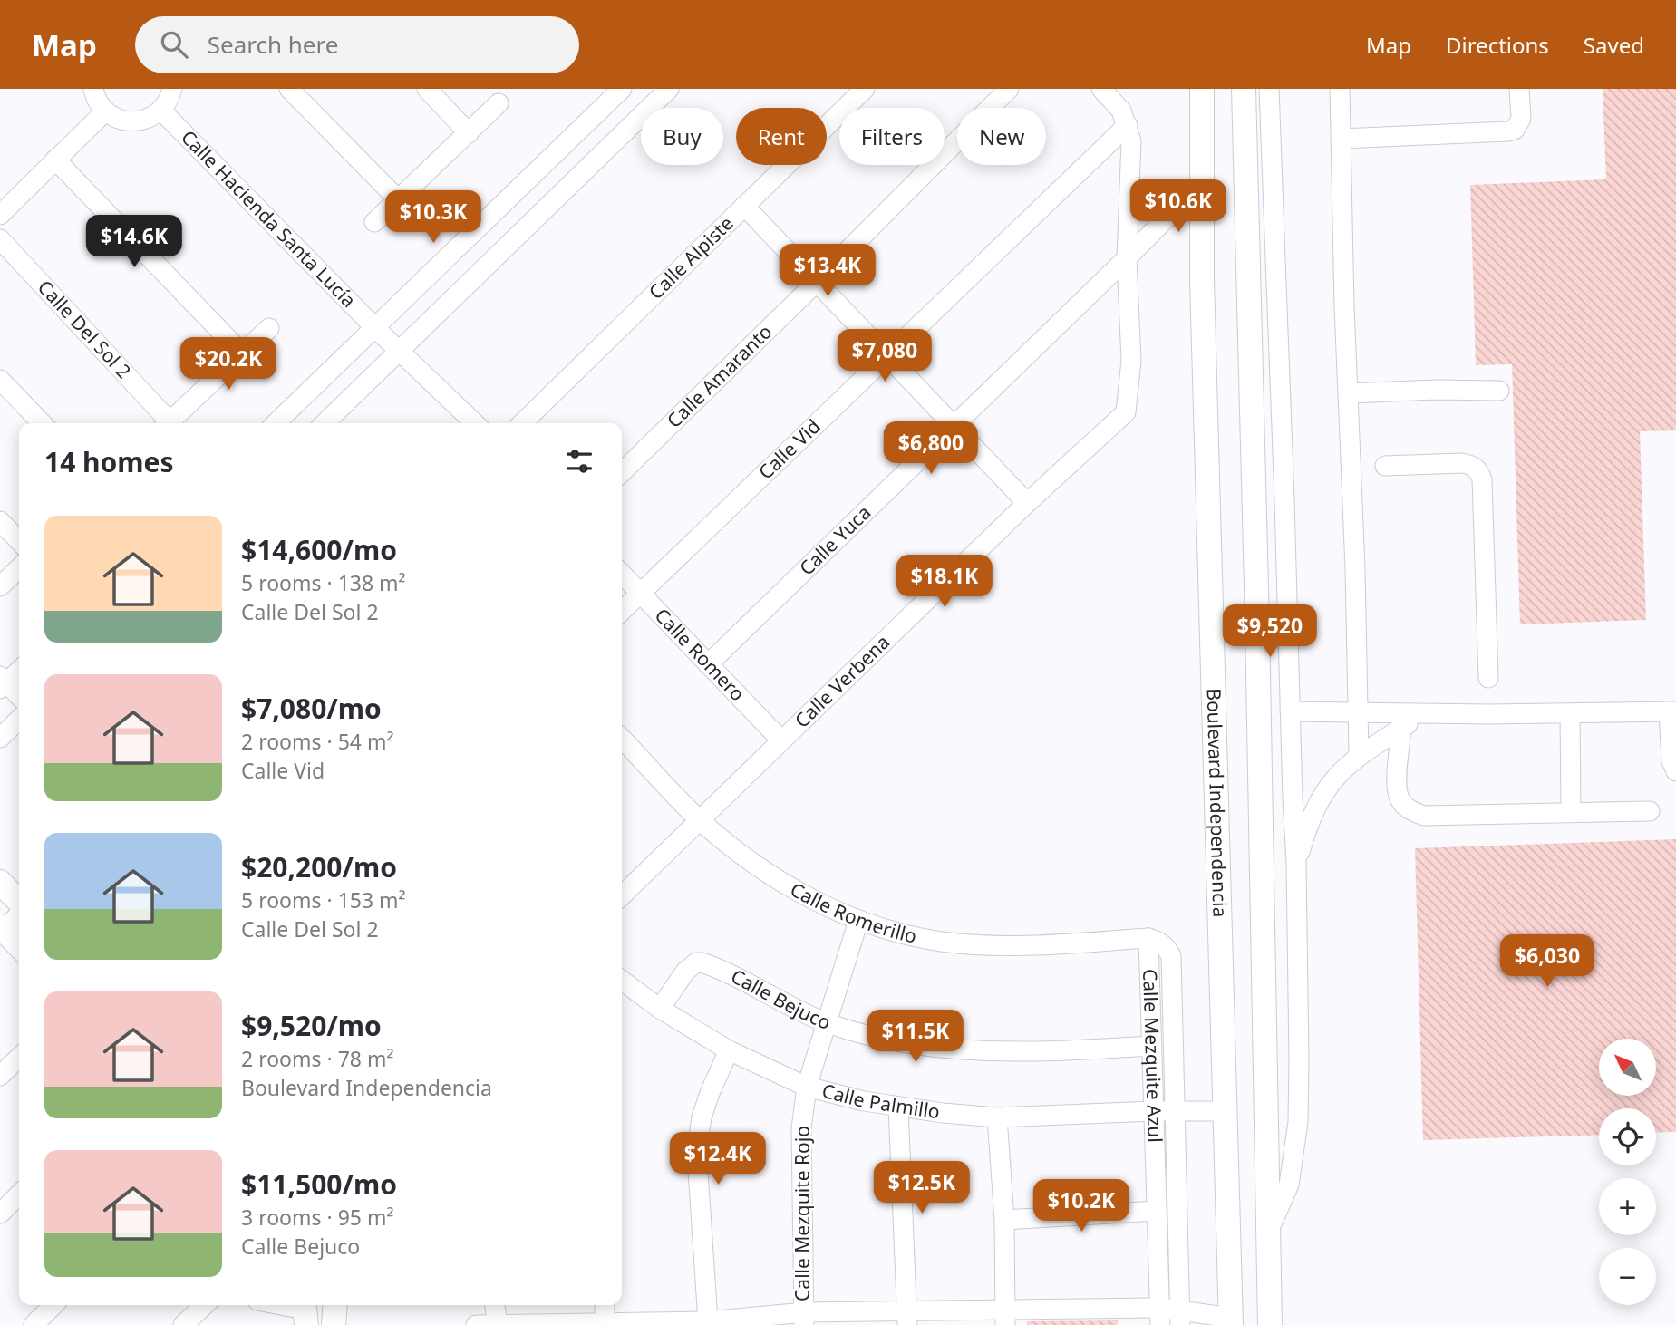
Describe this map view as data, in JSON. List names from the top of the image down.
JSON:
{
  "streets": {
    "main road": ["Boulevard Independencia"],
    "street": [
      "Calle Hacienda Santa Lucía",
      "Calle Alpiste",
      "Calle Del Sol 2",
      "Calle Amaranto",
      "Calle Vid",
      "Calle Yuca",
      "Calle Romero",
      "Calle Verbena",
      "Calle Romerillo",
      "Calle Bejuco",
      "Calle Mezquite Azul",
      "Calle Palmillo",
      "Calle Mezquite Rojo"
    ]
  },
  "crossings": [
    ["Calle Vid", "Calle Romero"],
    ["Calle Yuca", "Calle Romero"],
    ["Calle Yuca", "Calle Verbena"],
    ["Calle Yuca", "Boulevard Independencia"],
    ["Calle Romero", "Calle Verbena"],
    ["Calle Verbena", "Calle Romerillo"],
    ["Boulevard Independencia", "Calle Palmillo"],
    ["Calle Romerillo", "Calle Mezquite Azul"],
    ["Calle Romerillo", "Calle Mezquite Rojo"],
    ["Calle Bejuco", "Calle Mezquite Azul"],
    ["Calle Bejuco", "Calle Palmillo"],
    ["Calle Bejuco", "Calle Mezquite Rojo"],
    ["Calle Mezquite Azul", "Calle Palmillo"],
    ["Calle Palmillo", "Calle Mezquite Rojo"]
  ],
  "north": "top left",
  "page": {
    "header": "Map",
    "search": "Search here",
    "nav": ["Map", "Directions", "Saved"],
    "chip": [
      "Buy",
      "Rent",
      "Filters",
      "New"
    ],
    "price": [
      "$10.6K",
      "$10.3K",
      "$14.6K",
      "$13.4K",
      "$7,080",
      "$20.2K",
      "$6,800",
      "$18.1K",
      "$9,520",
      "$6,030",
      "$11.5K",
      "$12.4K",
      "$12.5K",
      "$10.2K"
    ],
    "heading": "14 homes",
    "list": [
      {
        "name": "$14,600/mo",
        "note": "5 rooms · 138 m² · Calle Del Sol 2"
      },
      {
        "name": "$7,080/mo",
        "note": "2 rooms · 54 m² · Calle Vid"
      },
      {
        "name": "$20,200/mo",
        "note": "5 rooms · 153 m² · Calle Del Sol 2"
      },
      {
        "name": "$9,520/mo",
        "note": "2 rooms · 78 m² · Boulevard Independencia"
      },
      {
        "name": "$11,500/mo",
        "note": "3 rooms · 95 m² · Calle Bejuco"
      }
    ],
    "map_buttons": ["+", "−"]
  }
}
